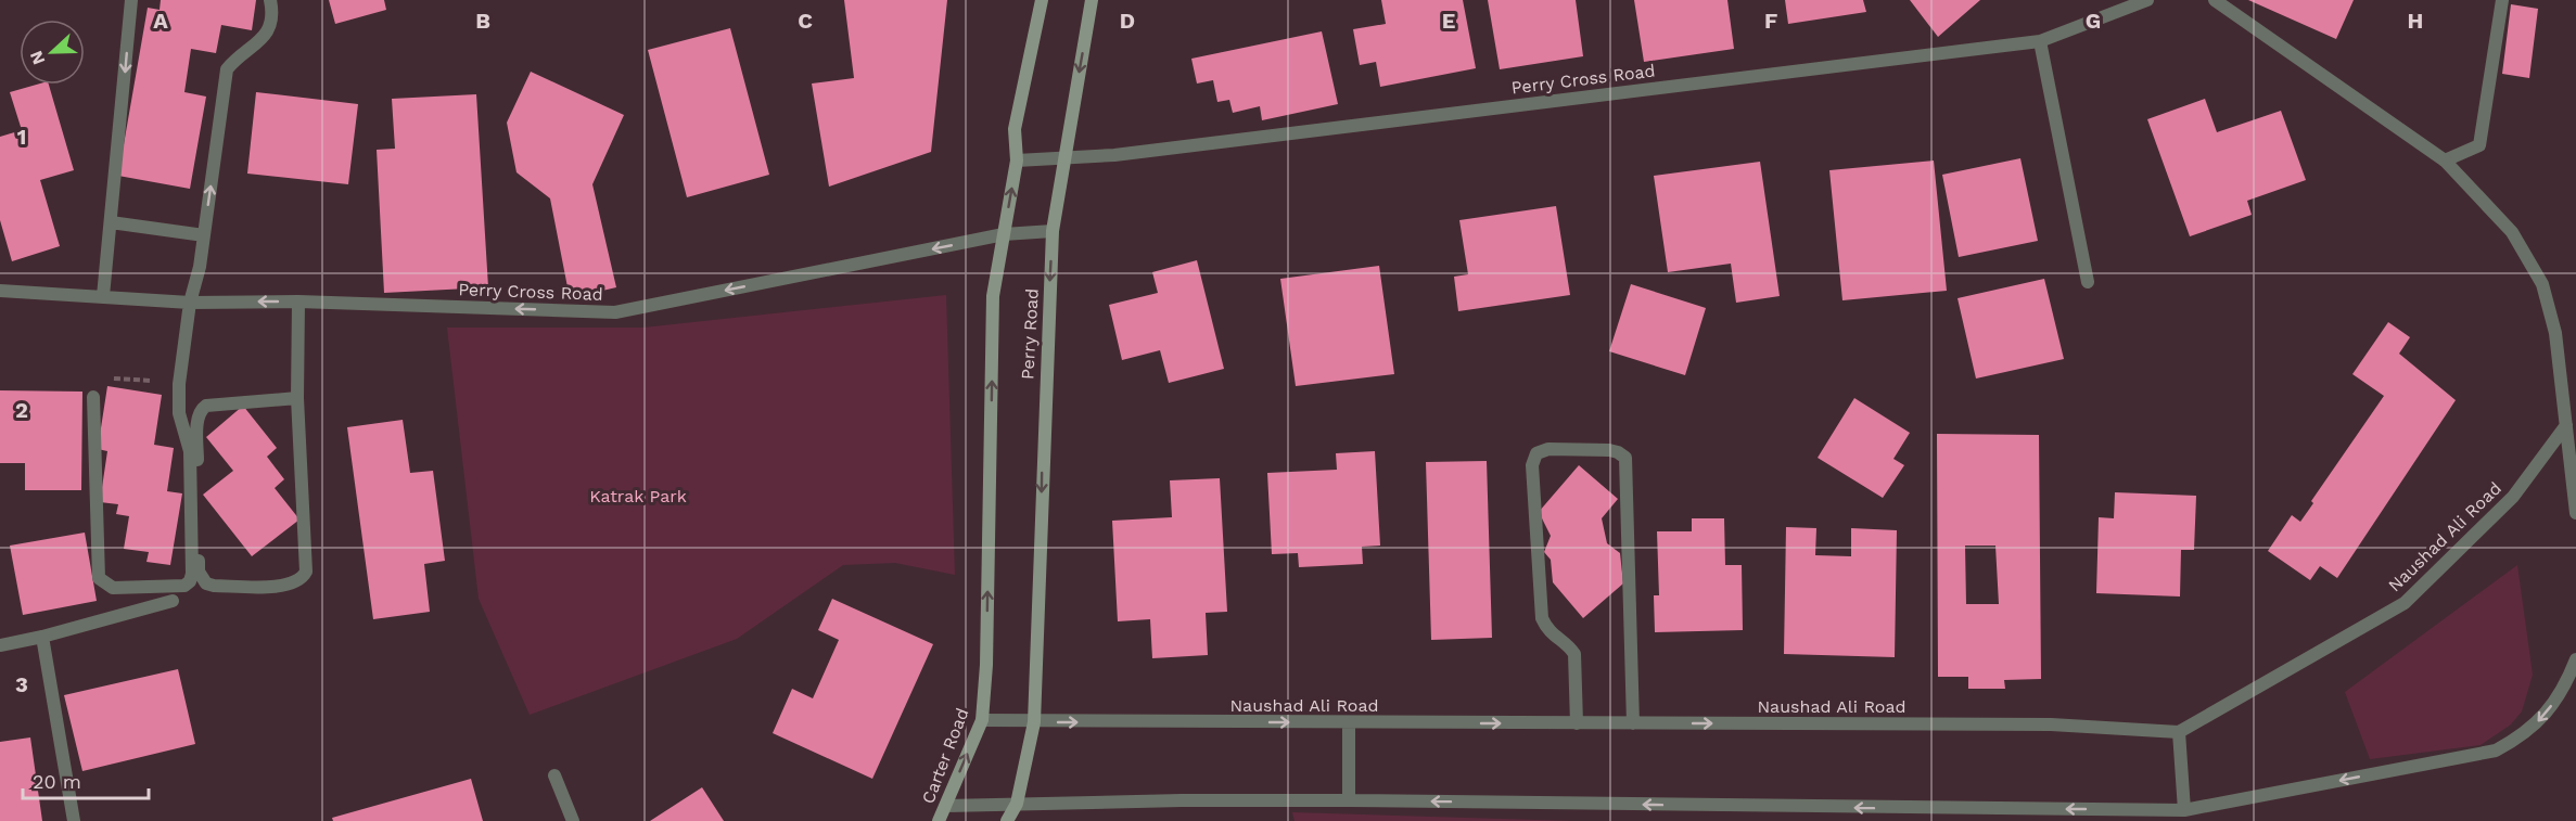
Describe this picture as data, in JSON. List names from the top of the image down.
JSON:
{
  "streets": {
    "main road": ["Perry Road", "Carter Road"],
    "street": ["Perry Cross Road", "Naushad Ali Road"]
  },
  "crossings": [
    ["Perry Cross Road", "Perry Road"],
    ["Perry Road", "Naushad Ali Road"],
    ["Perry Road", "Carter Road"],
    ["Naushad Ali Road", "Carter Road"]
  ],
  "one_way": ["Perry Cross Road"],
  "parks": ["Katrak Park"],
  "scale_bar": "20 m",
  "north": "left",
  "grid": {
    "columns": [
      "A",
      "B",
      "C",
      "D",
      "E",
      "F",
      "G",
      "H"
    ],
    "rows": ["1", "2", "3"]
  }
}
